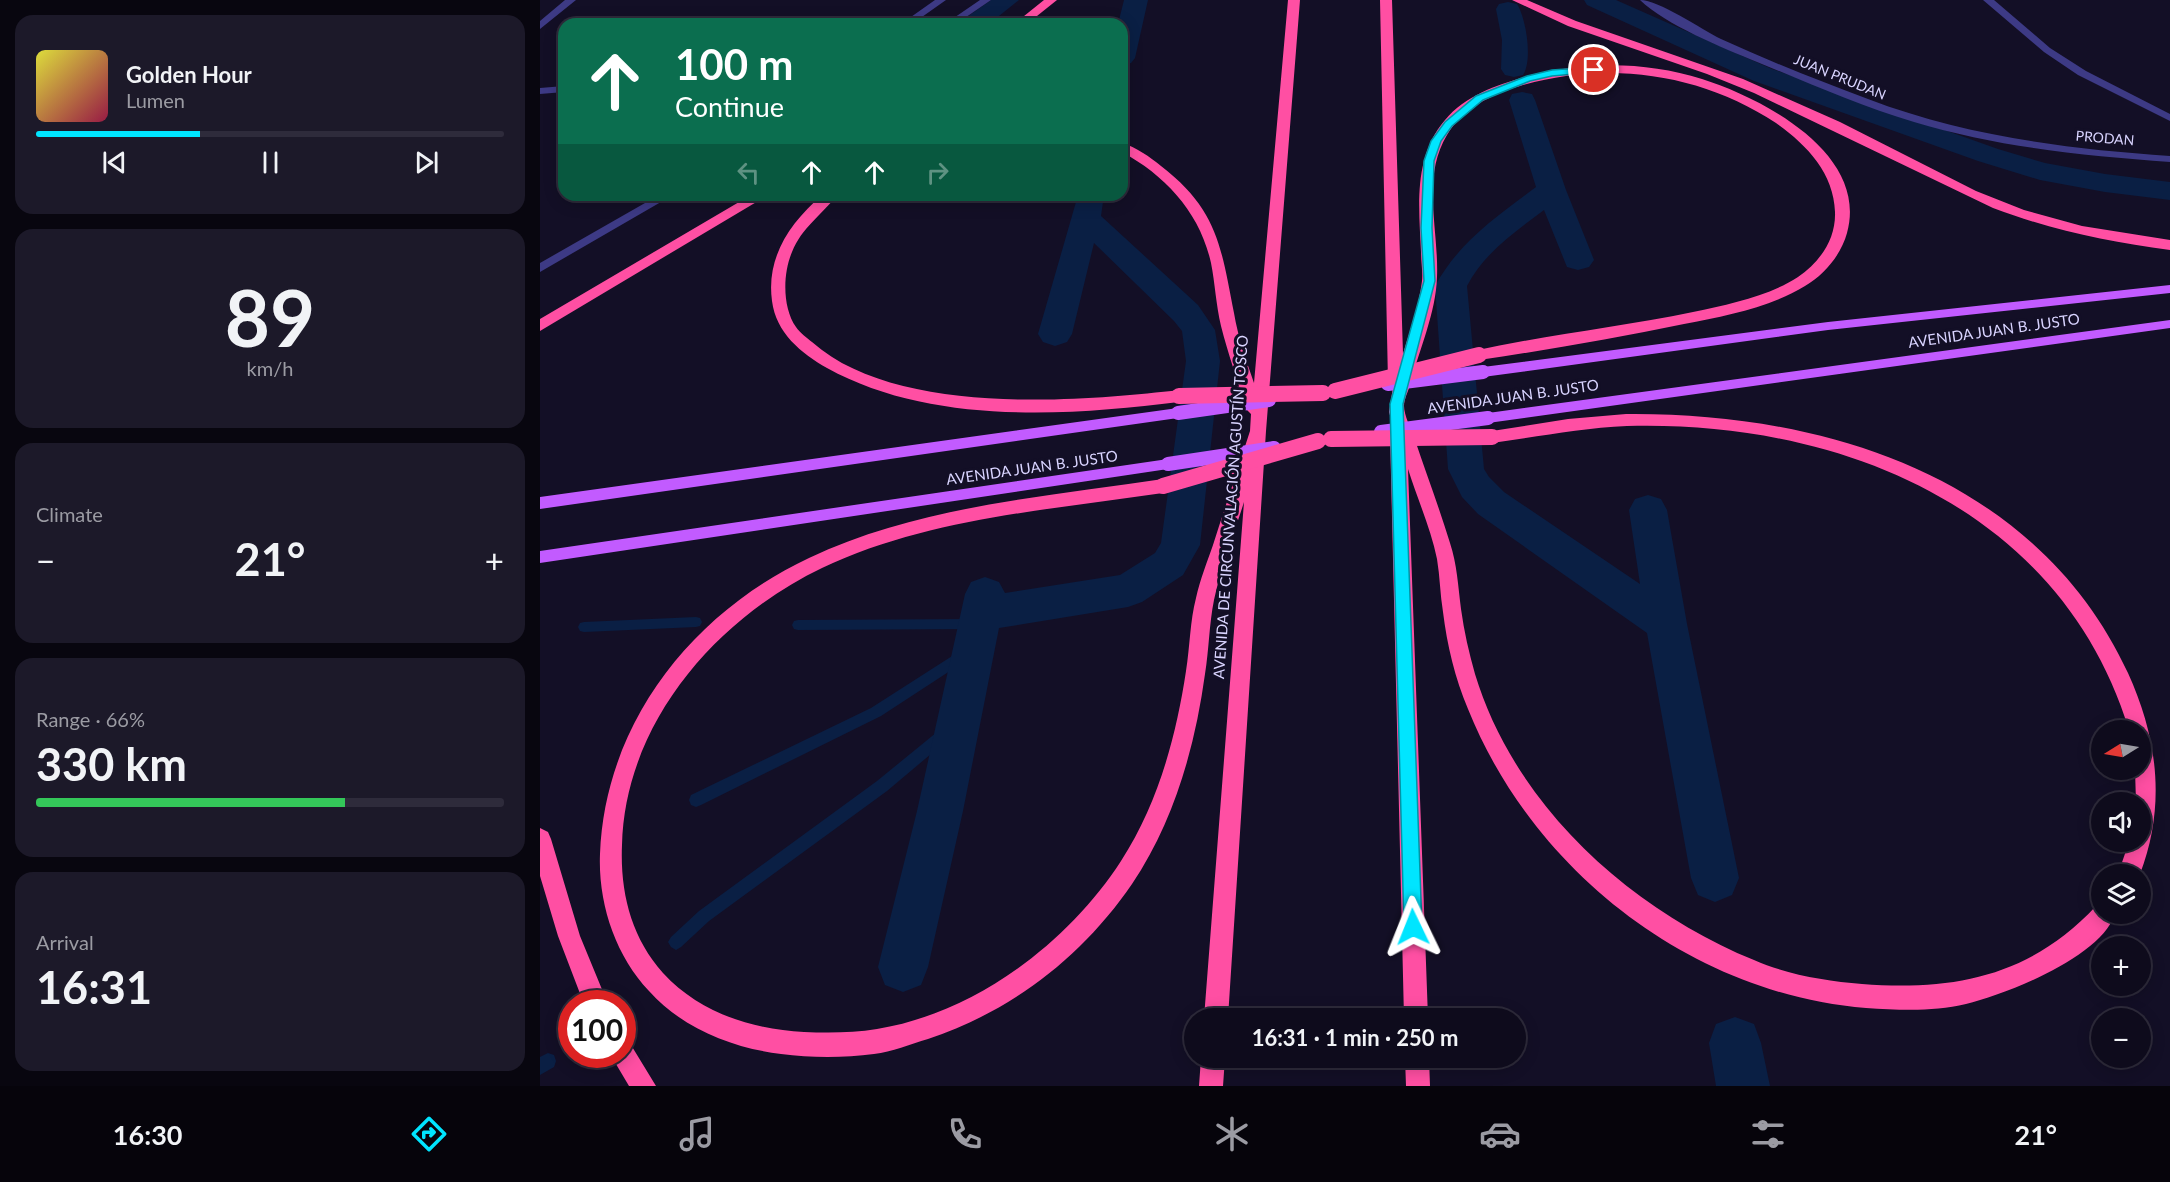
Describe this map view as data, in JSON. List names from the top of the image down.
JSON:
{
  "streets": {
    "highway": ["AVENIDA DE CIRCUNVALACIÓN AGUSTÍN TOSCO"],
    "main road": ["AVENIDA JUAN B. JUSTO"],
    "street": ["JUAN PRUDAN", "PRODAN"]
  },
  "crossings": [
    ["JUAN PRUDAN", "PRODAN"]
  ],
  "north": "left",
  "page": {
    "turn": ["100 m", "Continue"],
    "song": ["Golden Hour", "Lumen"],
    "tile": [
      ["89", "km/h"],
      "Climate",
      ["Range · 66%", "330 km"],
      ["Arrival", "16:31"]
    ],
    "heat": ["−", "21°", "+"],
    "map_buttons": ["+", "−"],
    "limit": "100",
    "trip": "16:31 · 1 min · 250 m",
    "tabs": ["16:30", "21°"]
  }
}
